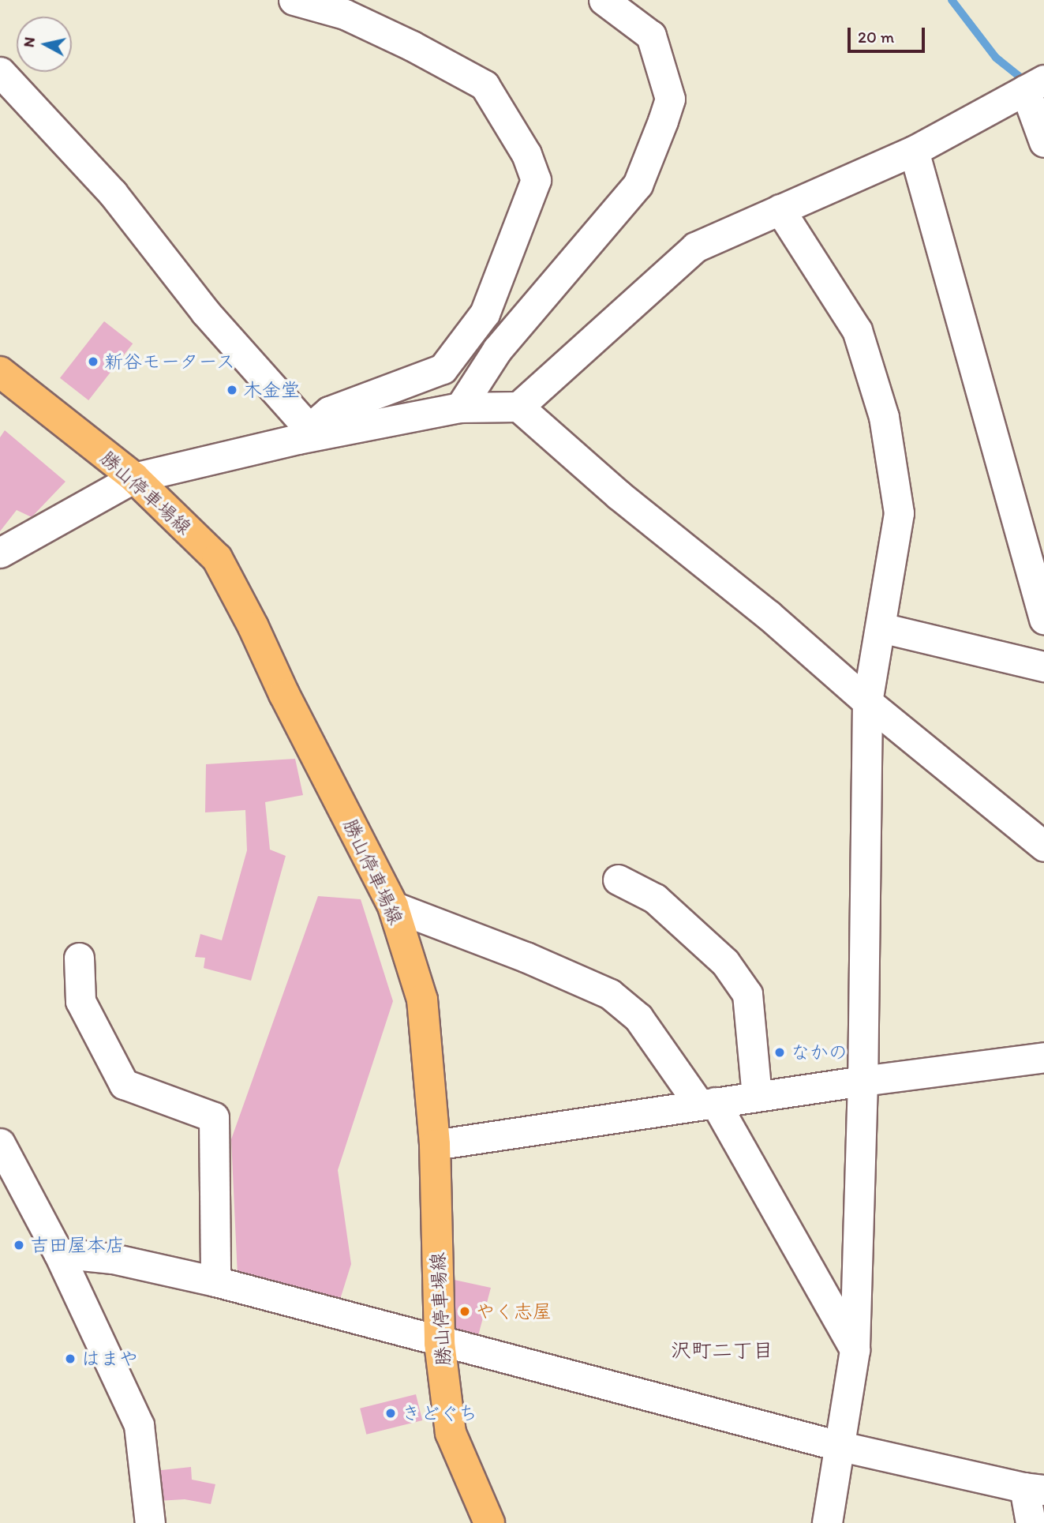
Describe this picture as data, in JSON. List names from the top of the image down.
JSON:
{
  "streets": {
    "main road": ["勝山停車場線"]
  },
  "districts": ["沢町二丁目"],
  "places": [
    "新谷モータース",
    "木金堂",
    "なかの",
    "吉田屋本店",
    "やく志屋",
    "はまや",
    "きどぐち"
  ],
  "scale_bar": "20 m",
  "north": "left"
}
